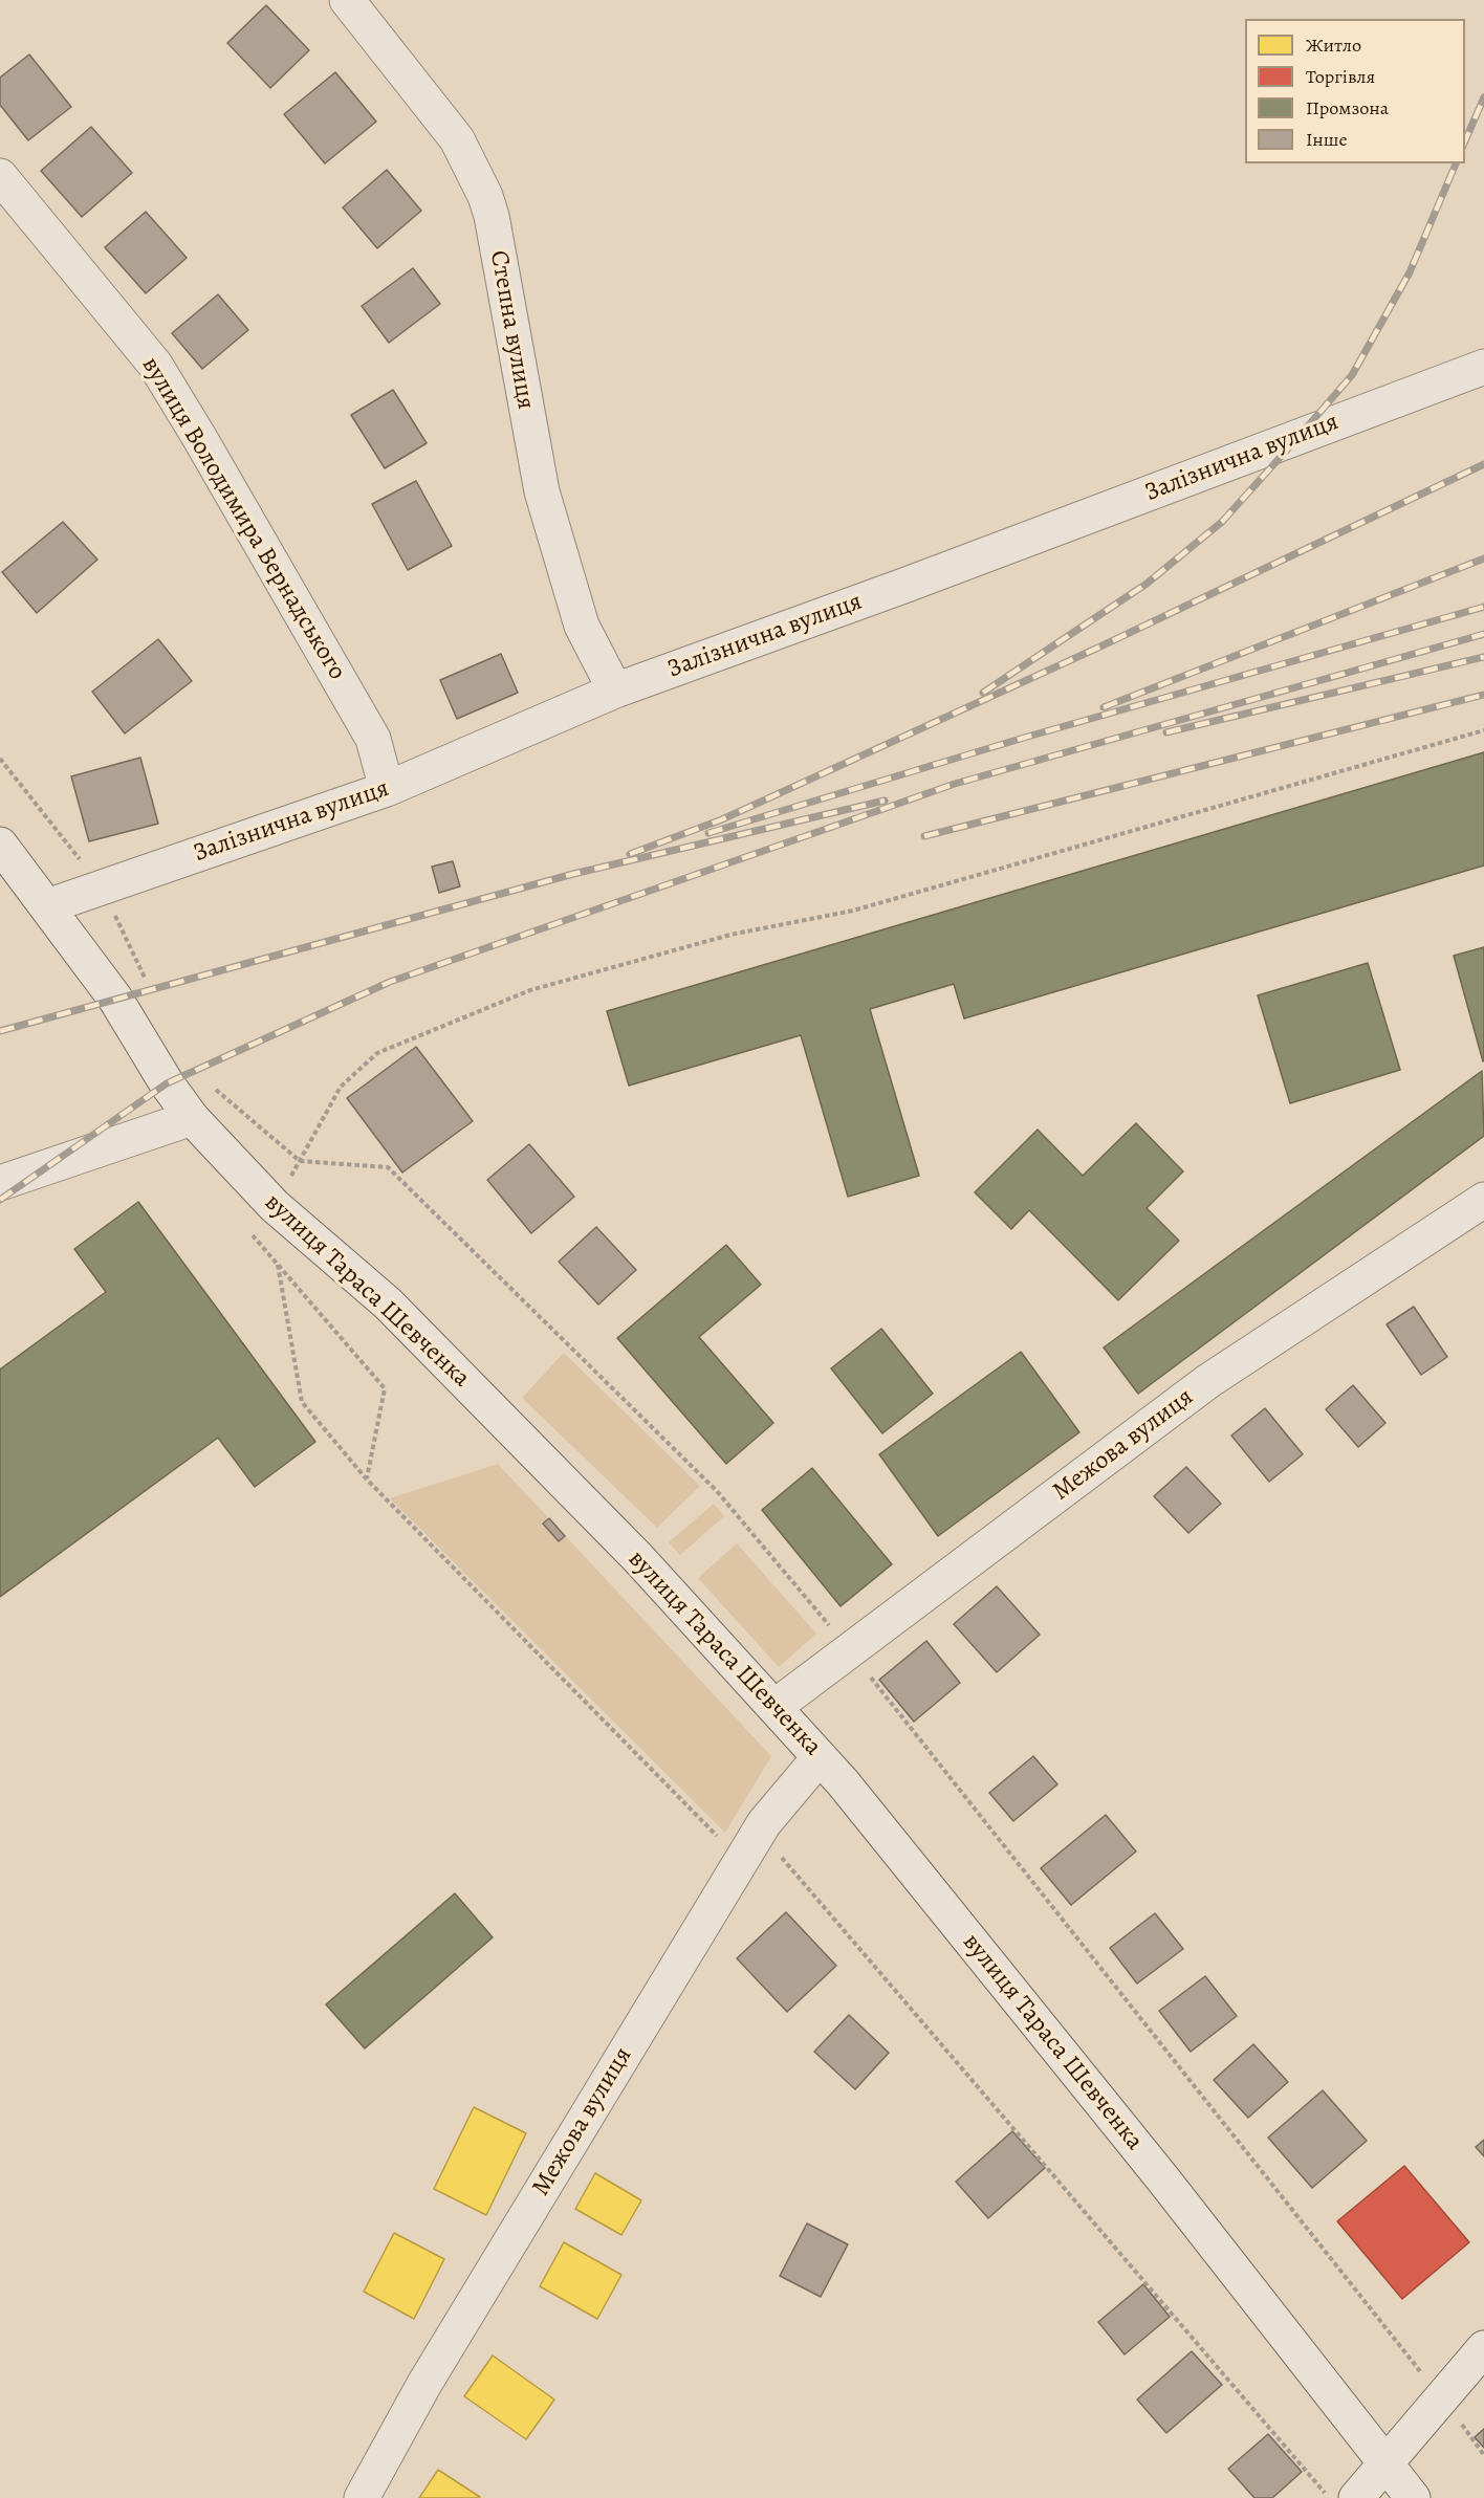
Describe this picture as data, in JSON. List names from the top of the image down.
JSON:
{
  "streets": {
    "street": [
      "Степна вулиця",
      "Залізнична вулиця",
      "вулиця Володимира Вернадського",
      "вулиця Тараса Шевченка",
      "Межова вулиця"
    ]
  },
  "crossings": [
    ["Степна вулиця", "Залізнична вулиця"],
    ["Залізнична вулиця", "вулиця Володимира Вернадського"],
    ["Залізнична вулиця", "вулиця Тараса Шевченка"],
    ["вулиця Тараса Шевченка", "Межова вулиця"]
  ],
  "legend": [
    "Житло",
    "Торгівля",
    "Промзона",
    "Інше"
  ]
}
